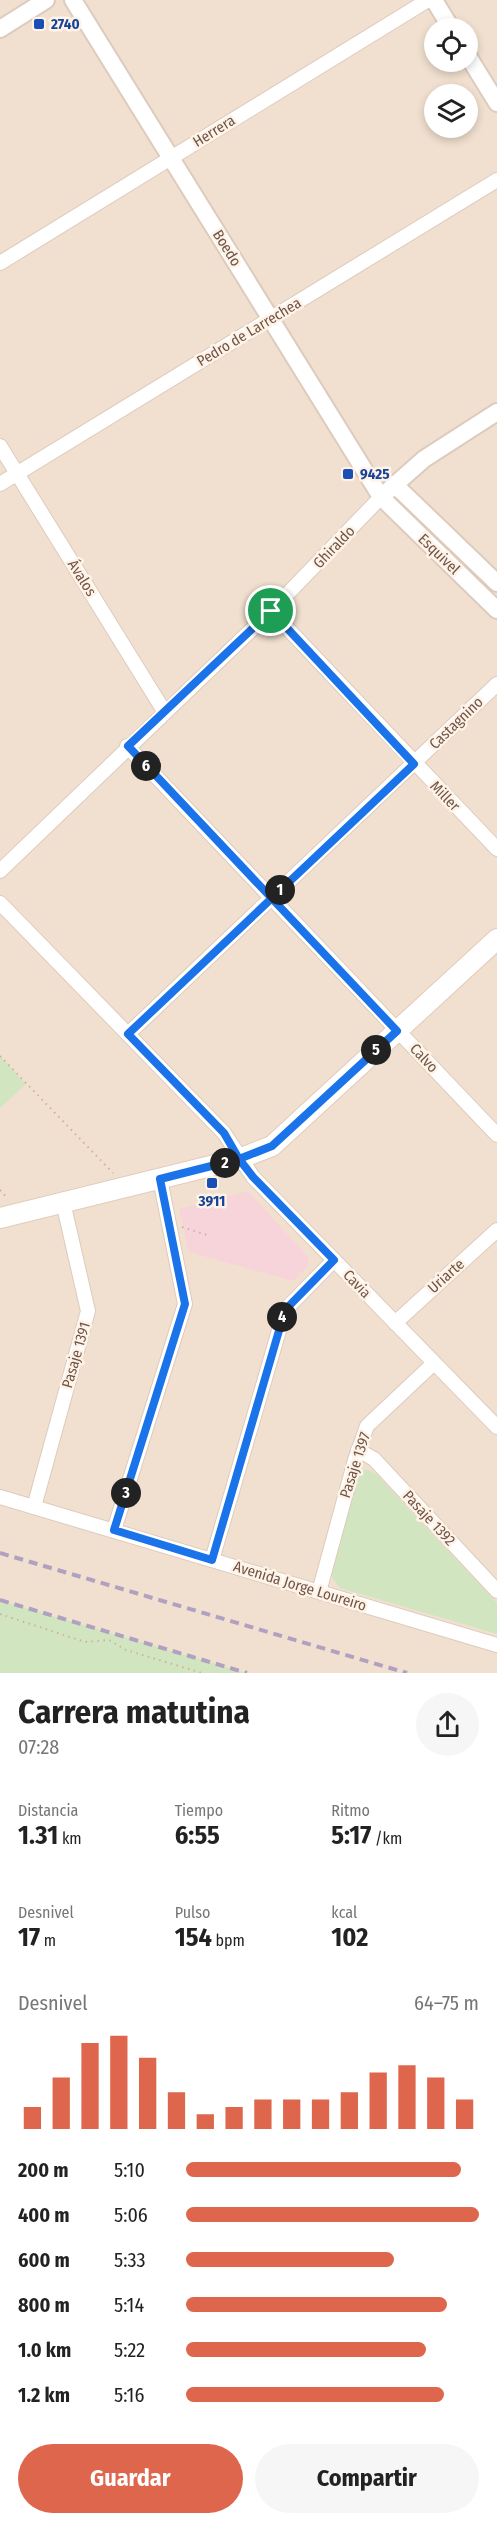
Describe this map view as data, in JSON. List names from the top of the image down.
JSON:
{
  "streets": {
    "street": [
      "Herrera",
      "Boedo",
      "Pedro de Larrechea",
      "Ghiraldo",
      "Esquivel",
      "Ávalos",
      "Castagnino",
      "Miller",
      "Calvo",
      "Uriarte",
      "Cavia",
      "Pasaje 1391",
      "Pasaje 1397",
      "Pasaje 1392",
      "Avenida Jorge Loureiro"
    ]
  },
  "crossings": [
    ["Herrera", "Boedo"],
    ["Boedo", "Pedro de Larrechea"],
    ["Boedo", "Ghiraldo"],
    ["Boedo", "Esquivel"],
    ["Pedro de Larrechea", "Ávalos"],
    ["Ghiraldo", "Esquivel"],
    ["Ghiraldo", "Ávalos"],
    ["Ghiraldo", "Miller"],
    ["Ghiraldo", "Calvo"],
    ["Castagnino", "Miller"],
    ["Castagnino", "Calvo"],
    ["Castagnino", "Cavia"],
    ["Uriarte", "Cavia"],
    ["Cavia", "Pasaje 1397"],
    ["Pasaje 1391", "Avenida Jorge Loureiro"],
    ["Pasaje 1397", "Pasaje 1392"],
    ["Pasaje 1397", "Avenida Jorge Loureiro"]
  ],
  "places": {
    "transit": ["2740", "9425", "3911"]
  },
  "page": {
    "pins": [
      "6",
      "1",
      "5",
      "2",
      "4",
      "3"
    ],
    "heading": ["Carrera matutina", "07:28"],
    "stats": [
      ["Distancia", "1.31 km"],
      ["Tiempo", "6:55"],
      ["Ritmo", "5:17 /km"],
      ["Desnivel", "17 m"],
      ["Pulso", "154 bpm"],
      ["kcal", "102"]
    ],
    "chart": ["Desnivel", "64–75 m"],
    "list": [
      {
        "name": "200 m",
        "note": "5:10"
      },
      {
        "name": "400 m",
        "note": "5:06"
      },
      {
        "name": "600 m",
        "note": "5:33"
      },
      {
        "name": "800 m",
        "note": "5:14"
      },
      {
        "name": "1.0 km",
        "note": "5:22"
      },
      {
        "name": "1.2 km",
        "note": "5:16"
      }
    ],
    "buttons": ["Guardar", "Compartir"]
  }
}
